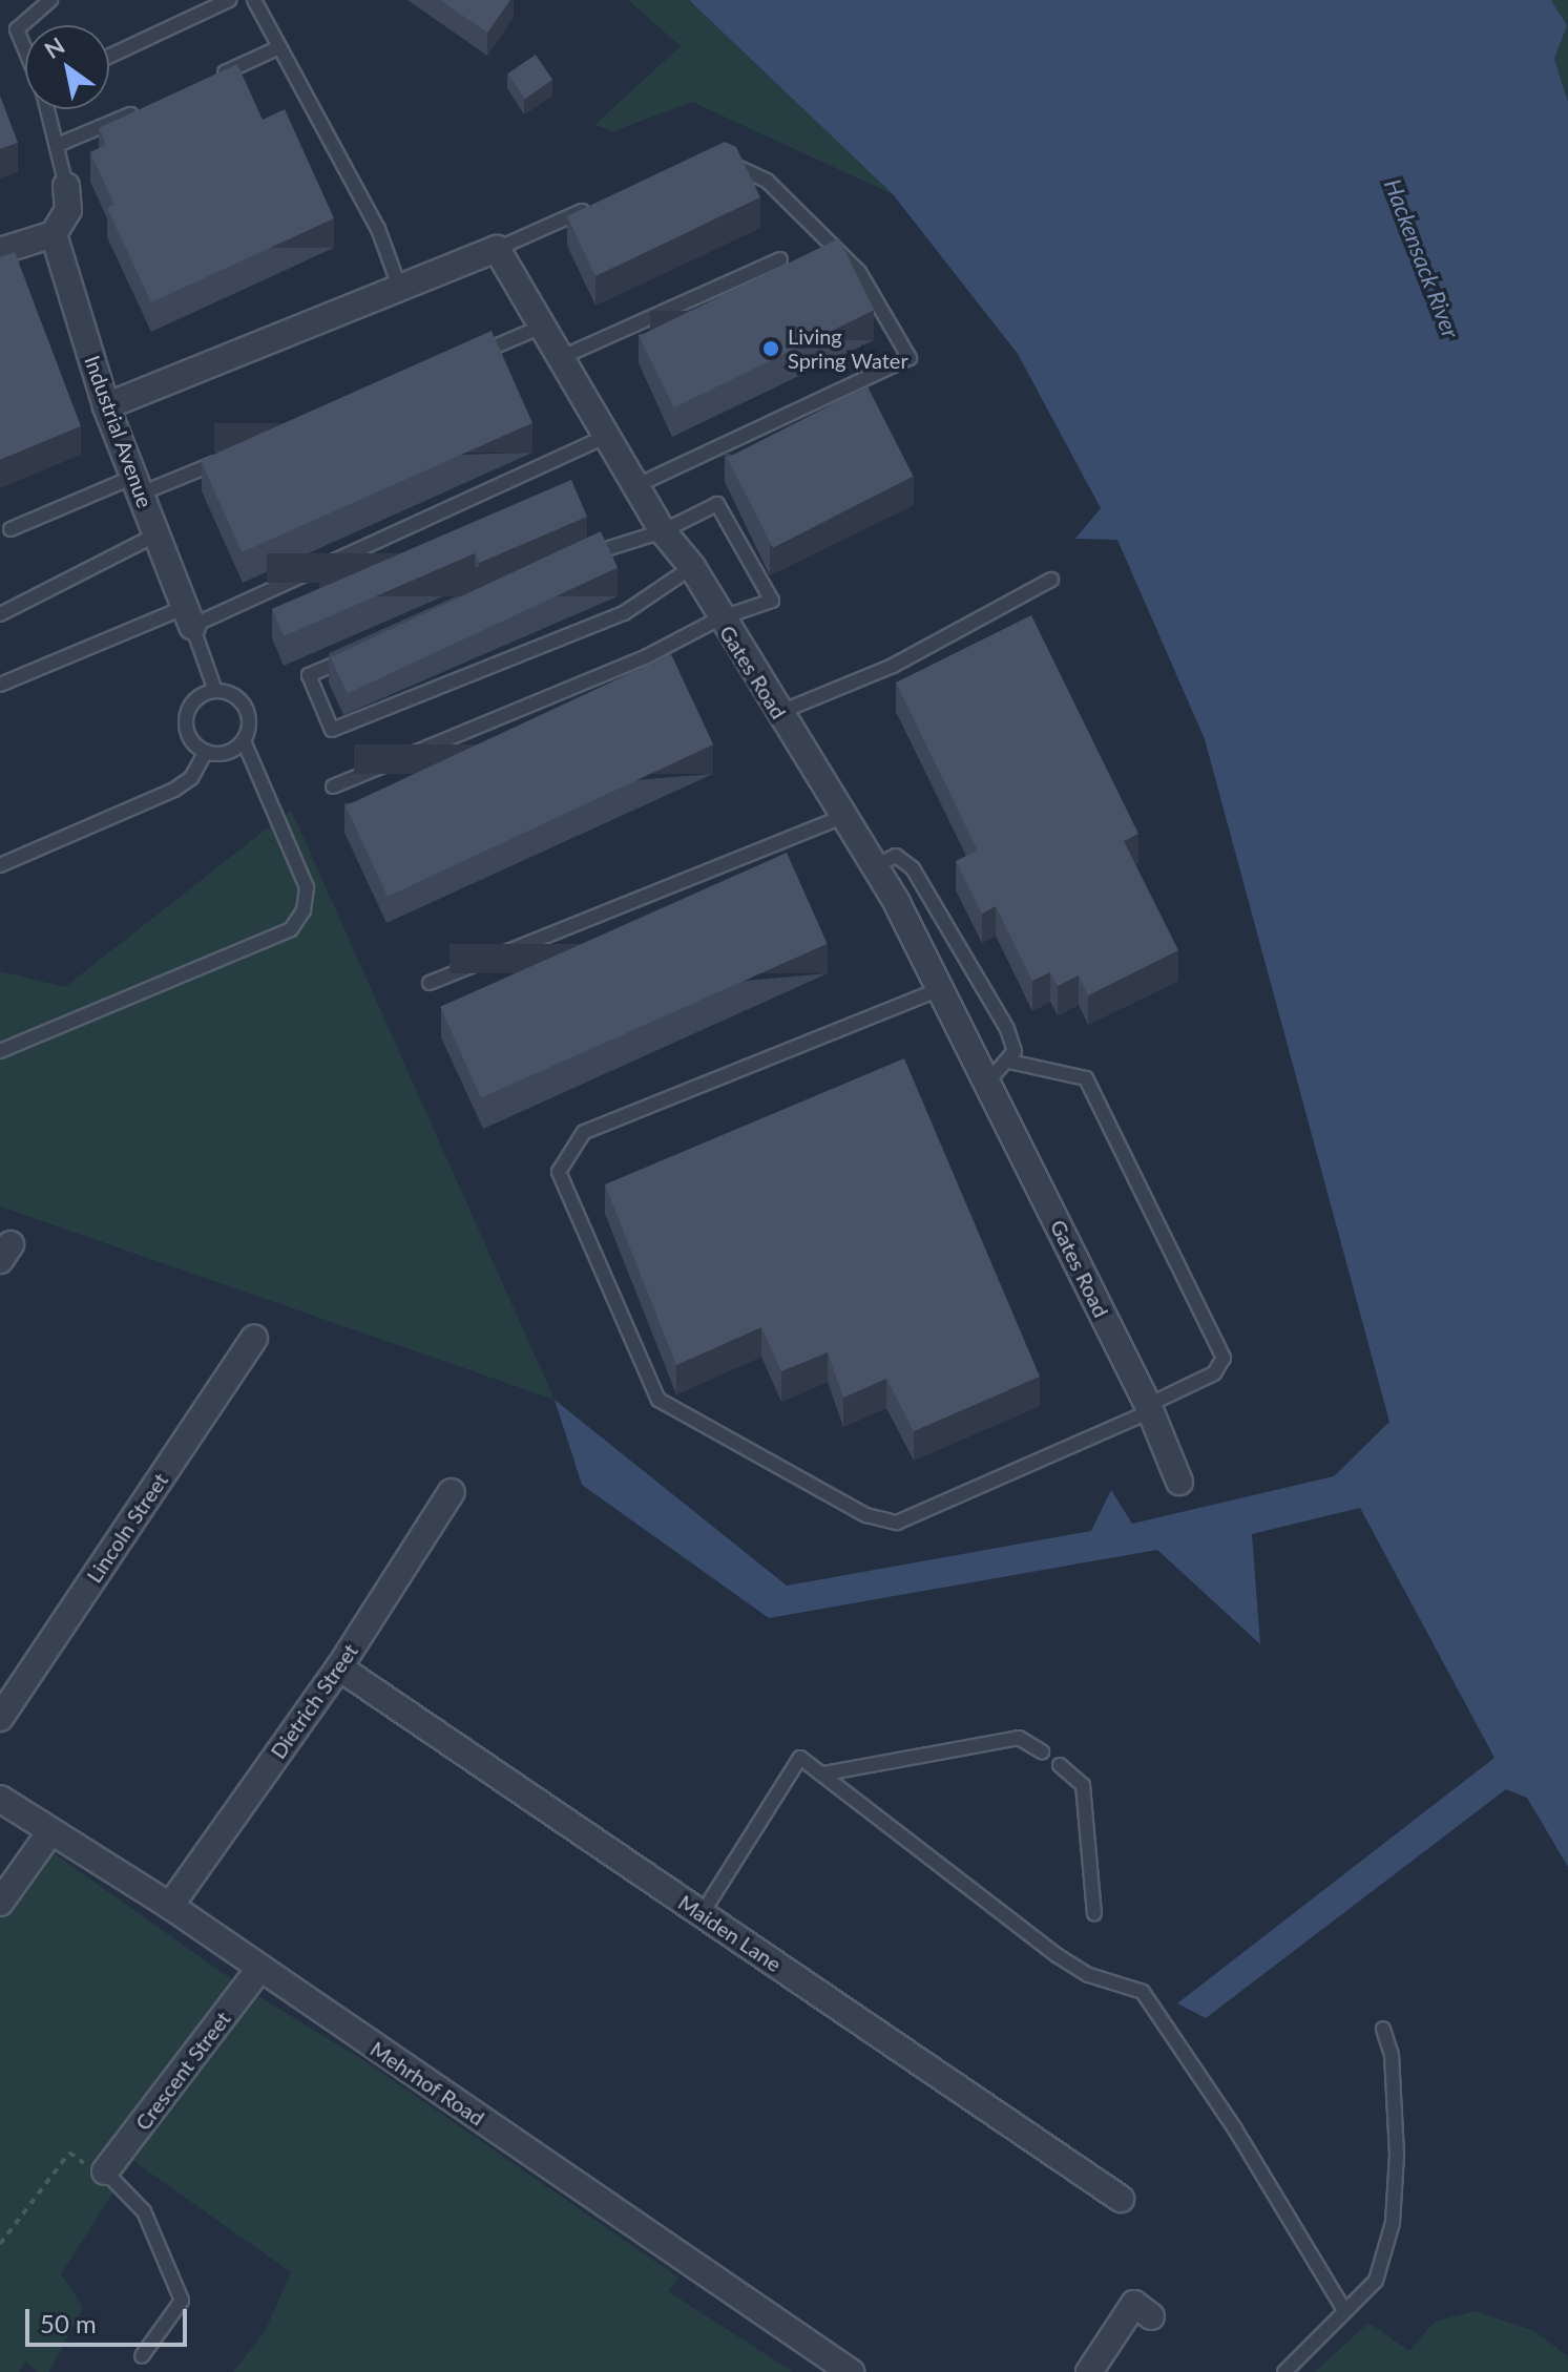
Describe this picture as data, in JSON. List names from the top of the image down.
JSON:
{
  "streets": {
    "street": [
      "Industrial Avenue",
      "Gates Road",
      "Lincoln Street",
      "Dietrich Street",
      "Maiden Lane",
      "Crescent Street",
      "Mehrhof Road"
    ]
  },
  "crossings": [
    ["Dietrich Street", "Maiden Lane"],
    ["Dietrich Street", "Mehrhof Road"],
    ["Crescent Street", "Mehrhof Road"]
  ],
  "water": ["Hackensack River"],
  "places": ["Living Spring Water"],
  "scale_bar": "50 m",
  "north": "top left"
}
